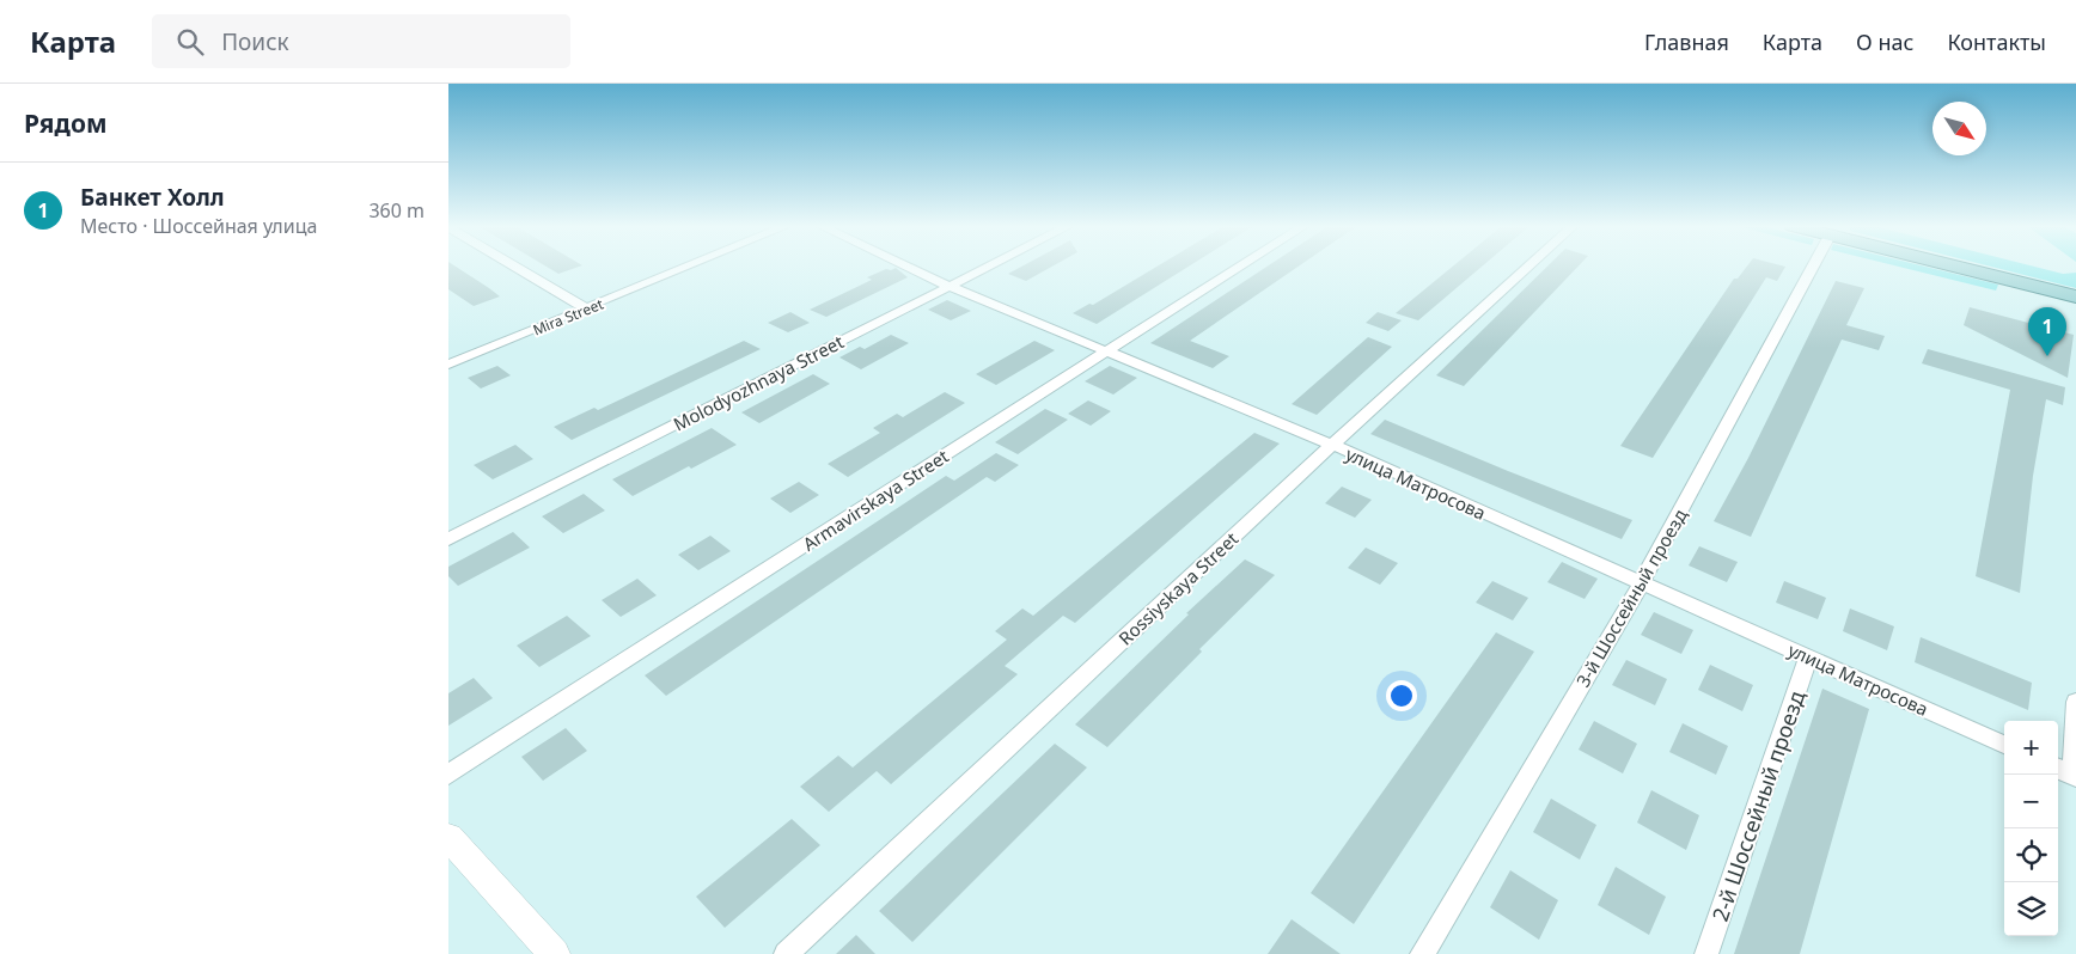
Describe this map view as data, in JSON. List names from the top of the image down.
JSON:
{
  "streets": {
    "street": [
      "Mira Street",
      "Molodyozhnaya Street",
      "улица Матросова",
      "Armavirskaya Street",
      "Rossiyskaya Street",
      "3-й Шоссейный проезд",
      "2-й Шоссейный проезд"
    ]
  },
  "crossings": [
    ["Molodyozhnaya Street", "улица Матросова"],
    ["улица Матросова", "Armavirskaya Street"],
    ["улица Матросова", "Rossiyskaya Street"],
    ["улица Матросова", "3-й Шоссейный проезд"],
    ["улица Матросова", "2-й Шоссейный проезд"]
  ],
  "north": "bottom right",
  "page": {
    "header": "Карта",
    "search": "Поиск",
    "nav": [
      "Главная",
      "Карта",
      "О нас",
      "Контакты"
    ],
    "heading": "Рядом",
    "list": [
      {
        "mark": "1",
        "name": "Банкет Холл",
        "note": "Место · Шоссейная улица",
        "value": "360 m"
      }
    ],
    "pins": "1",
    "map_buttons": ["+", "−"]
  }
}
